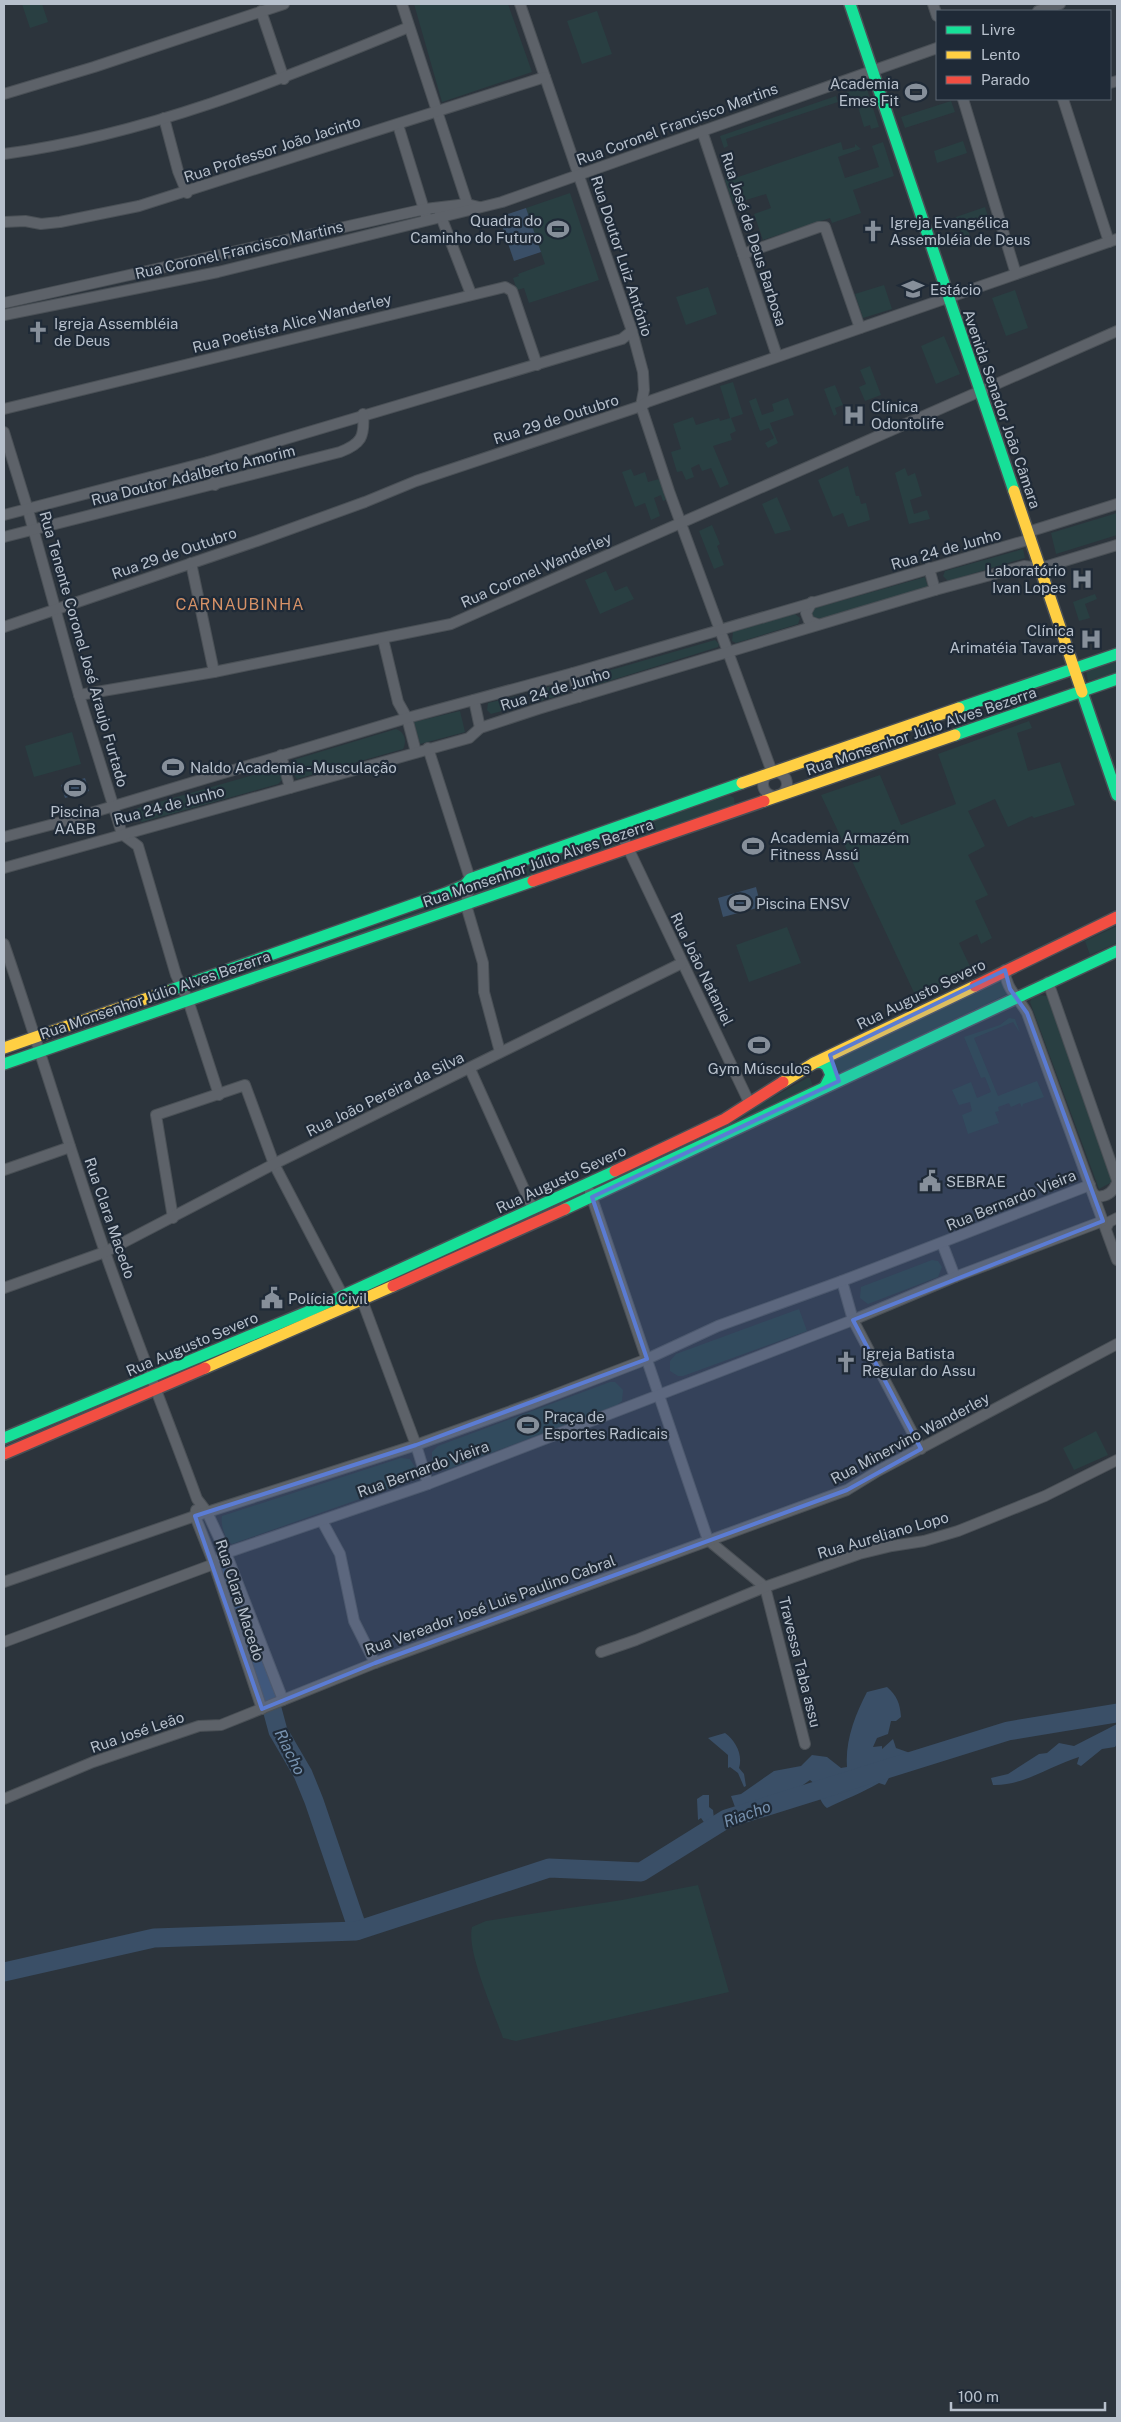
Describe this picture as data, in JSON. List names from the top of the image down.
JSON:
{
  "streets": {
    "main road": ["Avenida Senador João Câmara", "Rua Monsenhor Júlio Alves Bezerra", "Rua Augusto Severo"],
    "street": [
      "Rua Coronel Francisco Martins",
      "Rua Professor João Jacinto",
      "Rua José de Deus Barbosa",
      "Rua Doutor Luiz António",
      "Rua Poetista Alice Wanderley",
      "Rua 29 de Outubro",
      "Rua Doutor Adalberto Amorim",
      "Rua 24 de Junho",
      "Rua Coronel Wanderley",
      "Rua Tenente Coronel José Araujo Furtado",
      "Rua João Nataniel",
      "Rua João Pereira da Silva",
      "Rua Bernardo Vieira",
      "Rua Clara Macedo",
      "Rua Minervino Wanderley",
      "Rua Aureliano Lopo",
      "Rua Vereador José Luis Paulino Cabral",
      "Travessa Taba assu",
      "Rua José Leão"
    ]
  },
  "crossings": [
    ["Rua Coronel Francisco Martins", "Rua José de Deus Barbosa"],
    ["Rua Coronel Francisco Martins", "Rua Doutor Luiz António"],
    ["Rua Coronel Francisco Martins", "Avenida Senador João Câmara"],
    ["Rua Professor João Jacinto", "Rua Doutor Luiz António"],
    ["Rua José de Deus Barbosa", "Rua 29 de Outubro"],
    ["Rua Doutor Luiz António", "Rua 29 de Outubro"],
    ["Rua Doutor Luiz António", "Rua Doutor Adalberto Amorim"],
    ["Rua Poetista Alice Wanderley", "Rua Doutor Adalberto Amorim"],
    ["Avenida Senador João Câmara", "Rua 29 de Outubro"],
    ["Avenida Senador João Câmara", "Rua 24 de Junho"],
    ["Avenida Senador João Câmara", "Rua Coronel Wanderley"],
    ["Avenida Senador João Câmara", "Rua Monsenhor Júlio Alves Bezerra"],
    ["Rua 29 de Outubro", "Rua Tenente Coronel José Araujo Furtado"],
    ["Rua Doutor Adalberto Amorim", "Rua Tenente Coronel José Araujo Furtado"],
    ["Rua 24 de Junho", "Rua Tenente Coronel José Araujo Furtado"],
    ["Rua Coronel Wanderley", "Rua Tenente Coronel José Araujo Furtado"],
    ["Rua Tenente Coronel José Araujo Furtado", "Rua Monsenhor Júlio Alves Bezerra"],
    ["Rua Monsenhor Júlio Alves Bezerra", "Rua João Nataniel"],
    ["Rua Monsenhor Júlio Alves Bezerra", "Rua Clara Macedo"],
    ["Rua João Nataniel", "Rua Augusto Severo"],
    ["Rua João Nataniel", "Rua João Pereira da Silva"],
    ["Rua Augusto Severo", "Rua Clara Macedo"],
    ["Rua João Pereira da Silva", "Rua Clara Macedo"],
    ["Rua Bernardo Vieira", "Rua Clara Macedo"],
    ["Rua Clara Macedo", "Rua Vereador José Luis Paulino Cabral"],
    ["Rua Clara Macedo", "Rua José Leão"],
    ["Rua Minervino Wanderley", "Rua Vereador José Luis Paulino Cabral"],
    ["Rua Aureliano Lopo", "Travessa Taba assu"],
    ["Rua Vereador José Luis Paulino Cabral", "Rua José Leão"]
  ],
  "districts": ["CARNAUBINHA"],
  "water": ["Riacho"],
  "places": {
    "sports": [
      "Academia Emes Fit",
      "Quadra do Caminho do Futuro",
      "Naldo Academia - Musculação",
      "Piscina AABB",
      "Academia Armazém Fitness Assú",
      "Piscina ENSV",
      "Gym Músculos",
      "Praça de Esportes Radicais"
    ],
    "church": ["Igreja Evangélica Assembléia de Deus", "Igreja Assembléia de Deus", "Igreja Batista Regular do Assu"],
    "school or university": ["Estácio"],
    "hospital": ["Clínica Odontolife", "Laboratório Ivan Lopes", "Clínica Arimatéia Tavares"],
    "public building": ["SEBRAE", "Polícia Civil"]
  },
  "legend": ["Livre", "Lento", "Parado"],
  "scale_bar": "100 m"
}
